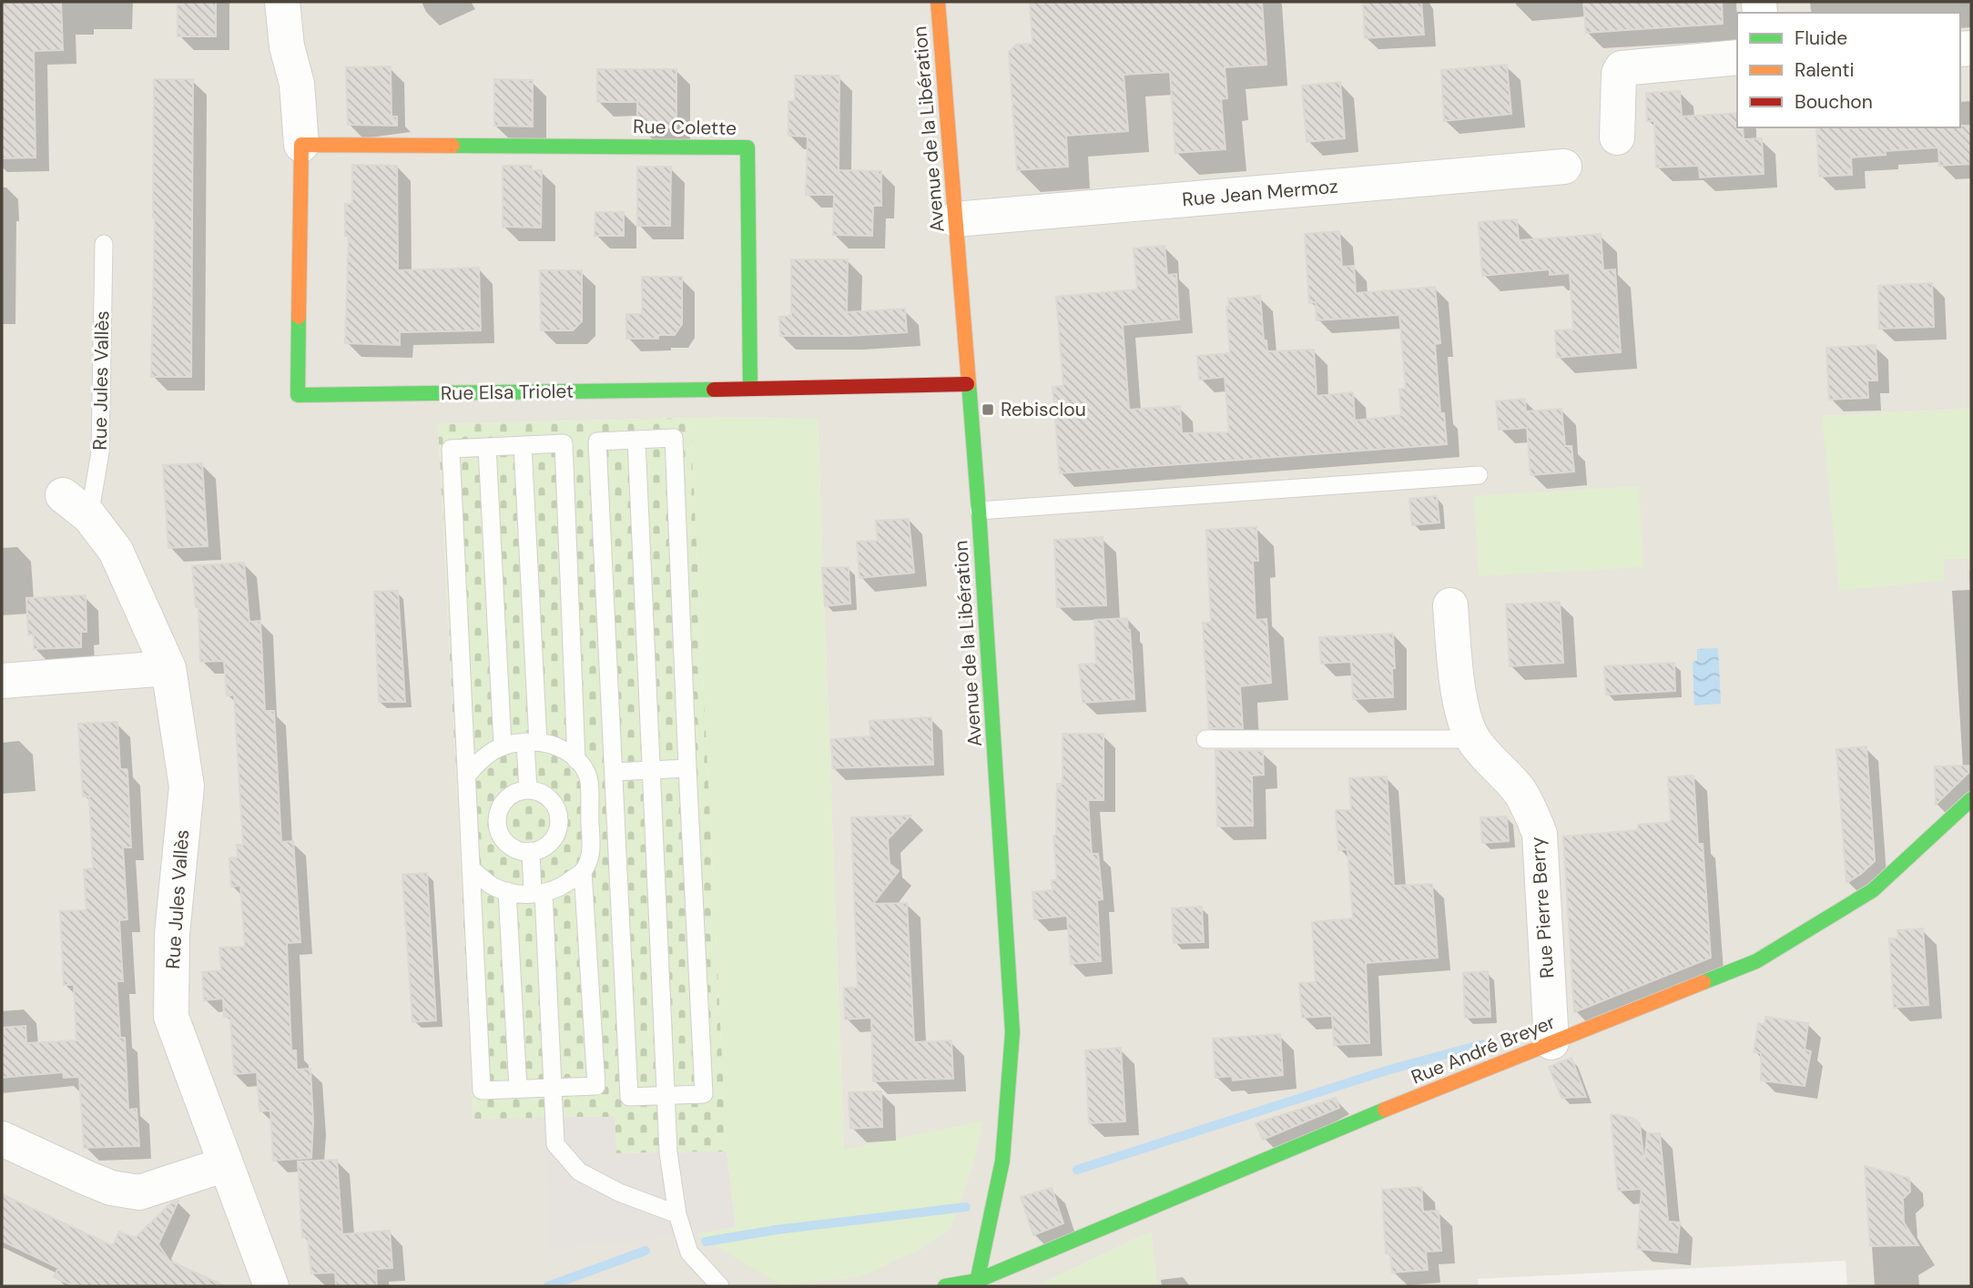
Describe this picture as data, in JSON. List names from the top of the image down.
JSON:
{
  "streets": {
    "street": [
      "Rue Colette",
      "Avenue de la Libération",
      "Rue Jean Mermoz",
      "Rue Jules Vallès",
      "Rue Elsa Triolet",
      "Rue Pierre Berry",
      "Rue André Breyer"
    ]
  },
  "crossings": [
    ["Rue Colette", "Rue Elsa Triolet"],
    ["Avenue de la Libération", "Rue Jean Mermoz"],
    ["Avenue de la Libération", "Rue Elsa Triolet"],
    ["Avenue de la Libération", "Rue André Breyer"],
    ["Rue Pierre Berry", "Rue André Breyer"]
  ],
  "places": {
    "transit": ["Rebisclou"]
  },
  "legend": ["Fluide", "Ralenti", "Bouchon"]
}
